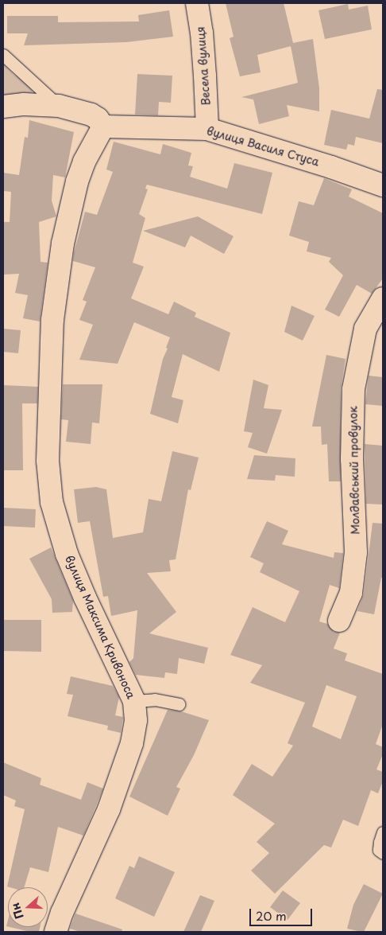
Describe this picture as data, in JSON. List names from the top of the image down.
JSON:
{
  "streets": {
    "street": [
      "Весела вулиця",
      "вулиця Василя Стуса",
      "Молдавський провулок",
      "вулиця Максима Кривоноса"
    ]
  },
  "crossings": [
    ["Весела вулиця", "вулиця Василя Стуса"],
    ["вулиця Василя Стуса", "вулиця Максима Кривоноса"]
  ],
  "scale_bar": "20 m",
  "north": "left"
}
